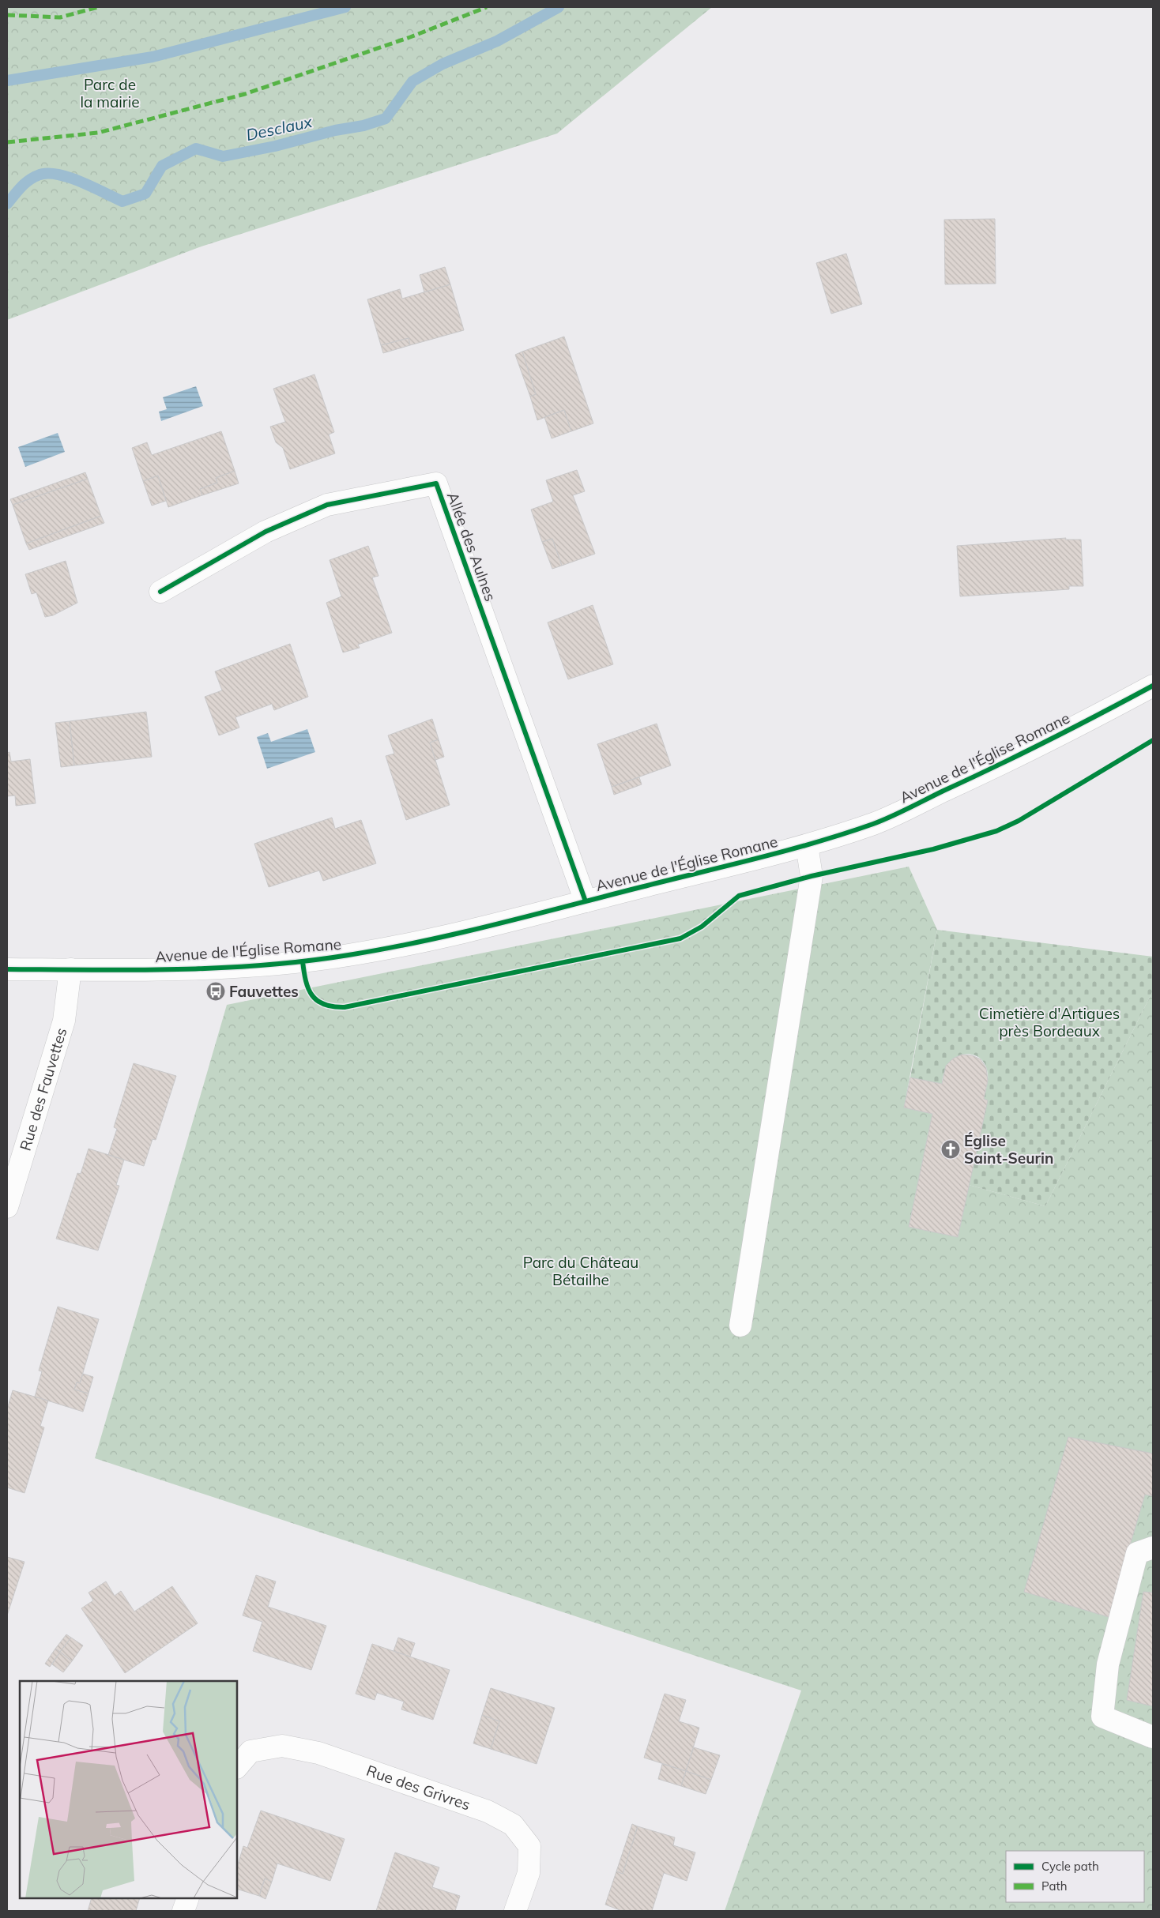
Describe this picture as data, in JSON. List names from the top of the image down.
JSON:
{
  "streets": {
    "street": [
      "Allée des Aulnes",
      "Avenue de l'Église Romane",
      "Rue des Fauvettes",
      "Rue des Grivres"
    ]
  },
  "crossings": [
    ["Allée des Aulnes", "Avenue de l'Église Romane"],
    ["Avenue de l'Église Romane", "Rue des Fauvettes"]
  ],
  "water": ["Desclaux"],
  "parks": ["Parc de la mairie", "Cimetière d'Artigues près Bordeaux", "Parc du Château Bétailhe"],
  "places": {
    "bus stop": ["Fauvettes"],
    "church": ["Église Saint-Seurin"]
  },
  "legend": ["Cycle path", "Path"]
}
